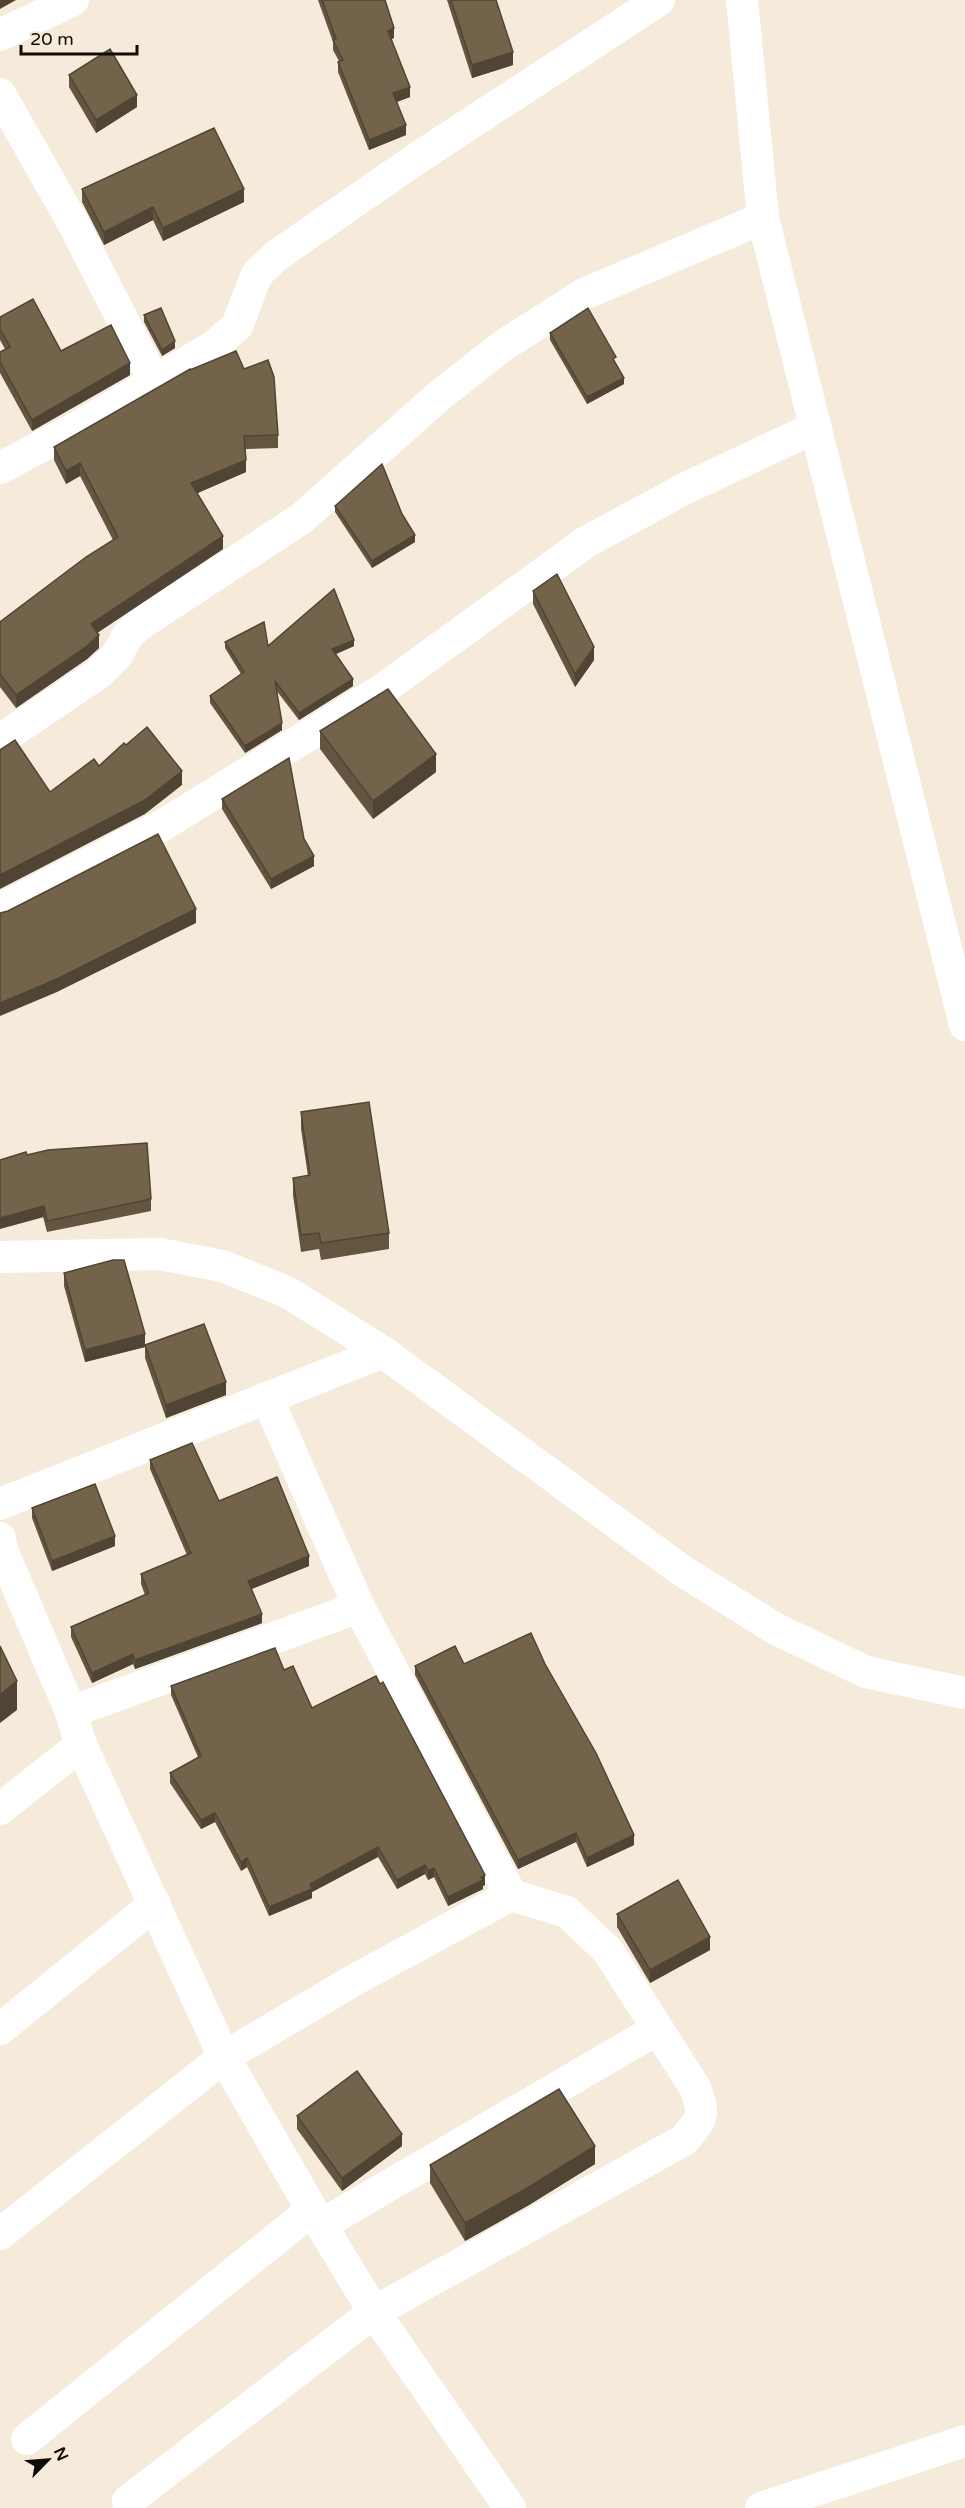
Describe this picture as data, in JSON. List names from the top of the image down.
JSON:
{
  "scale_bar": "20 m",
  "north": "top right"
}
